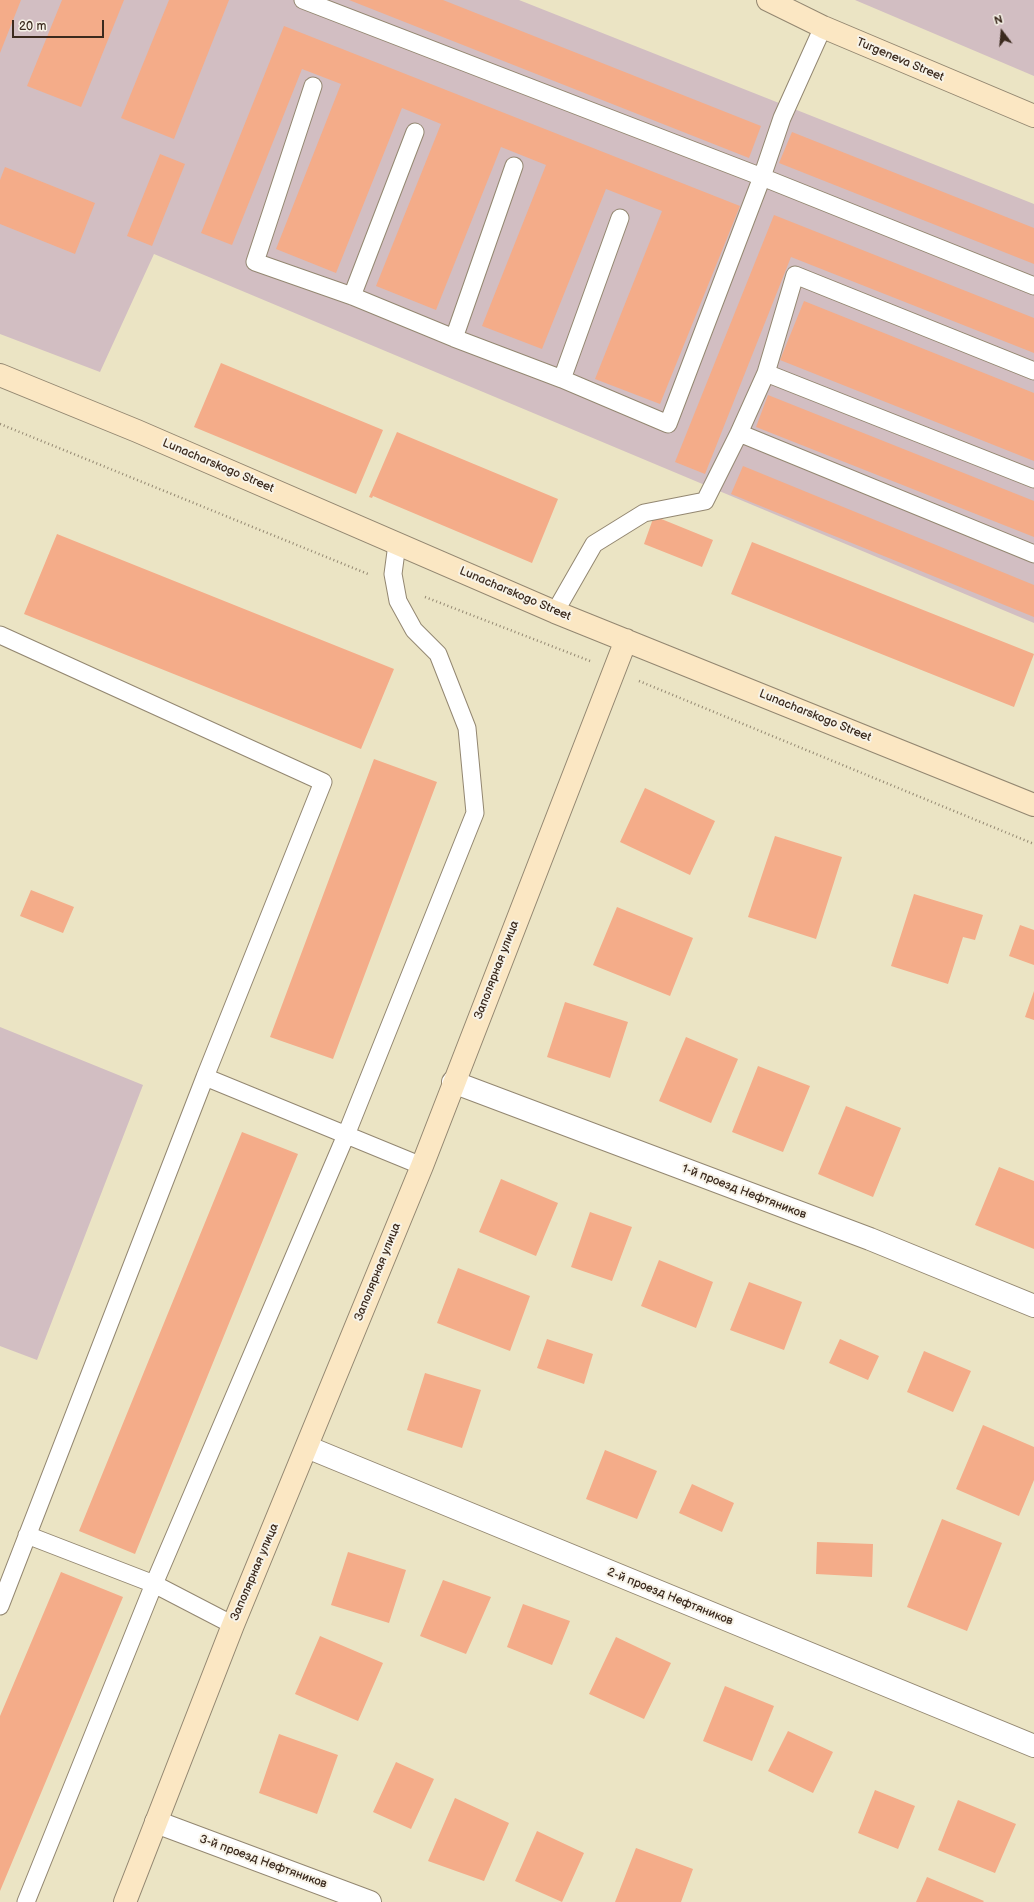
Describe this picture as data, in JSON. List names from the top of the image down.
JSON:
{
  "streets": {
    "street": [
      "Turgeneva Street",
      "Lunacharskogo Street",
      "Заполярная улица",
      "1-й проезд Нефтяников",
      "2-й проезд Нефтяников",
      "3-й проезд Нефтяников"
    ]
  },
  "crossings": [
    ["Lunacharskogo Street", "Заполярная улица"],
    ["Заполярная улица", "1-й проезд Нефтяников"],
    ["Заполярная улица", "2-й проезд Нефтяников"],
    ["Заполярная улица", "3-й проезд Нефтяников"]
  ],
  "scale_bar": "20 m",
  "north": "top"
}
